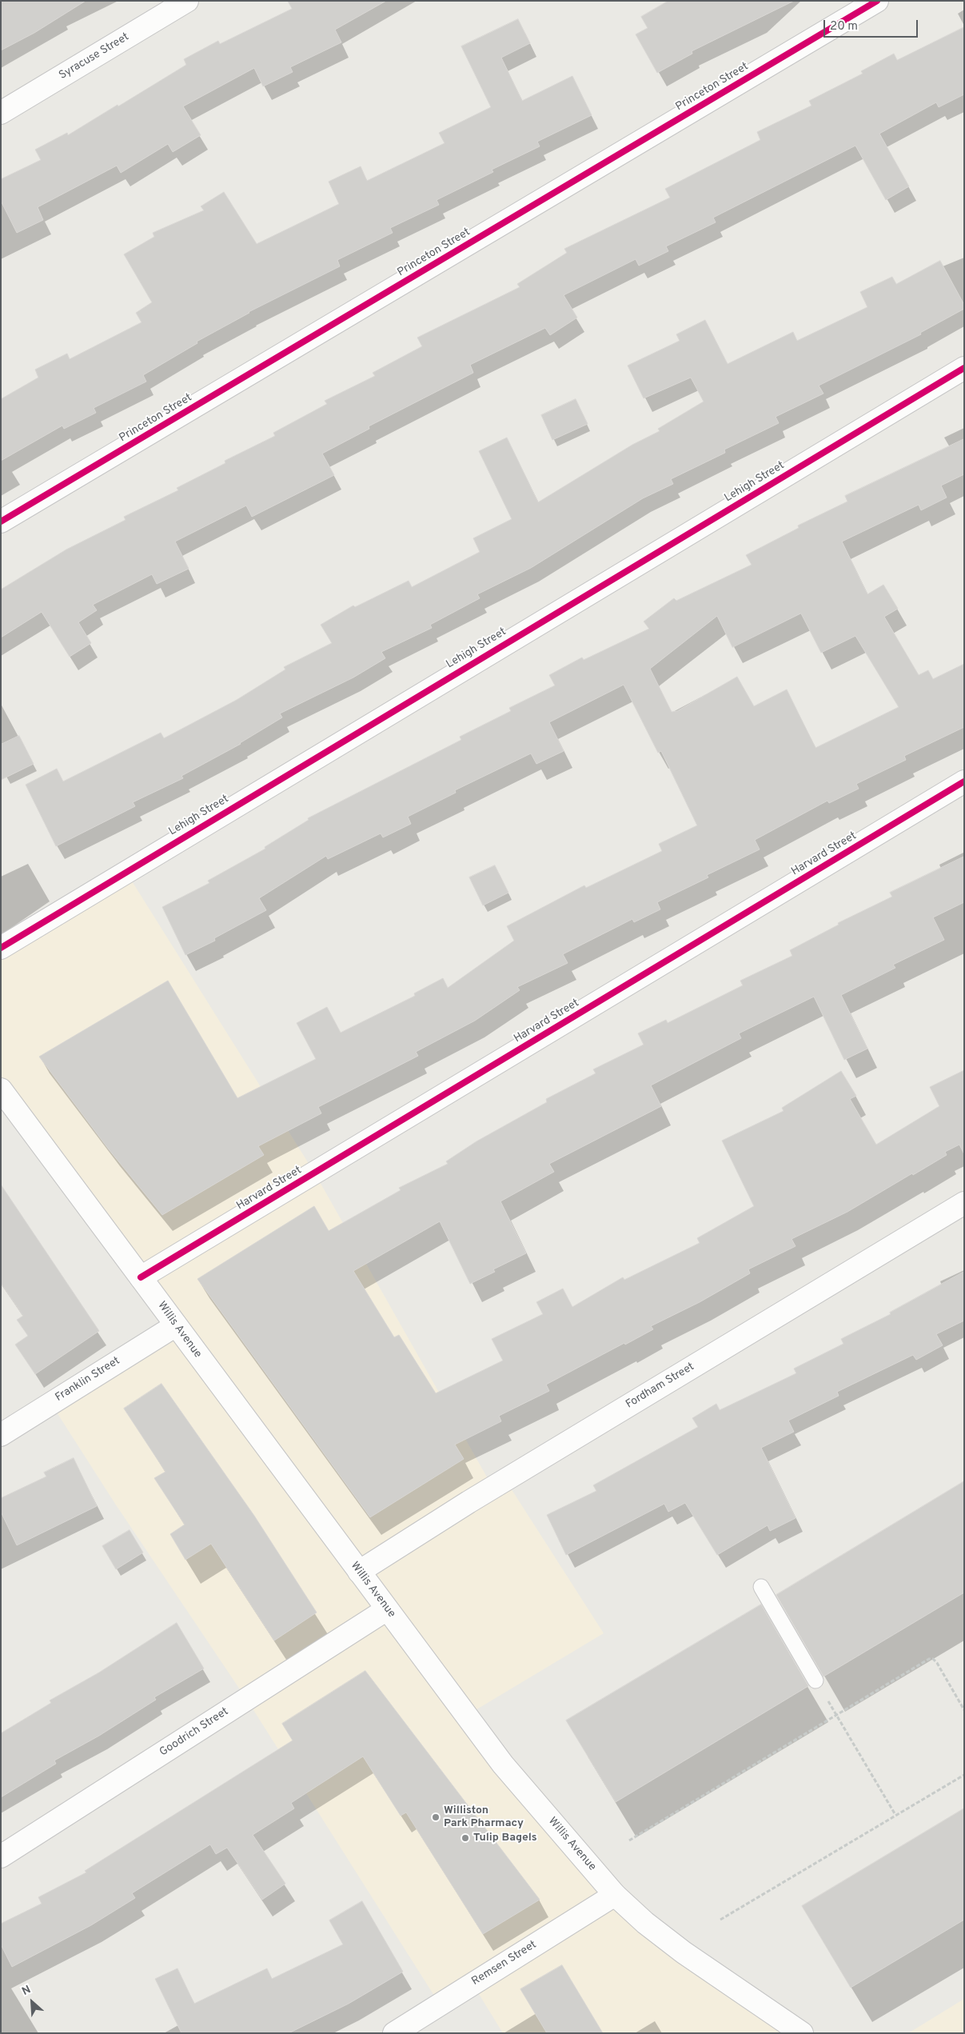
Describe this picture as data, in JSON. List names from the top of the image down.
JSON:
{
  "streets": {
    "street": [
      "Syracuse Street",
      "Princeton Street",
      "Lehigh Street",
      "Harvard Street",
      "Willis Avenue",
      "Franklin Street",
      "Fordham Street",
      "Goodrich Street",
      "Remsen Street"
    ]
  },
  "crossings": [
    ["Harvard Street", "Willis Avenue"],
    ["Willis Avenue", "Franklin Street"],
    ["Willis Avenue", "Fordham Street"],
    ["Willis Avenue", "Goodrich Street"],
    ["Willis Avenue", "Remsen Street"]
  ],
  "places": ["Williston Park Pharmacy", "Tulip Bagels"],
  "scale_bar": "20 m",
  "north": "top left"
}
